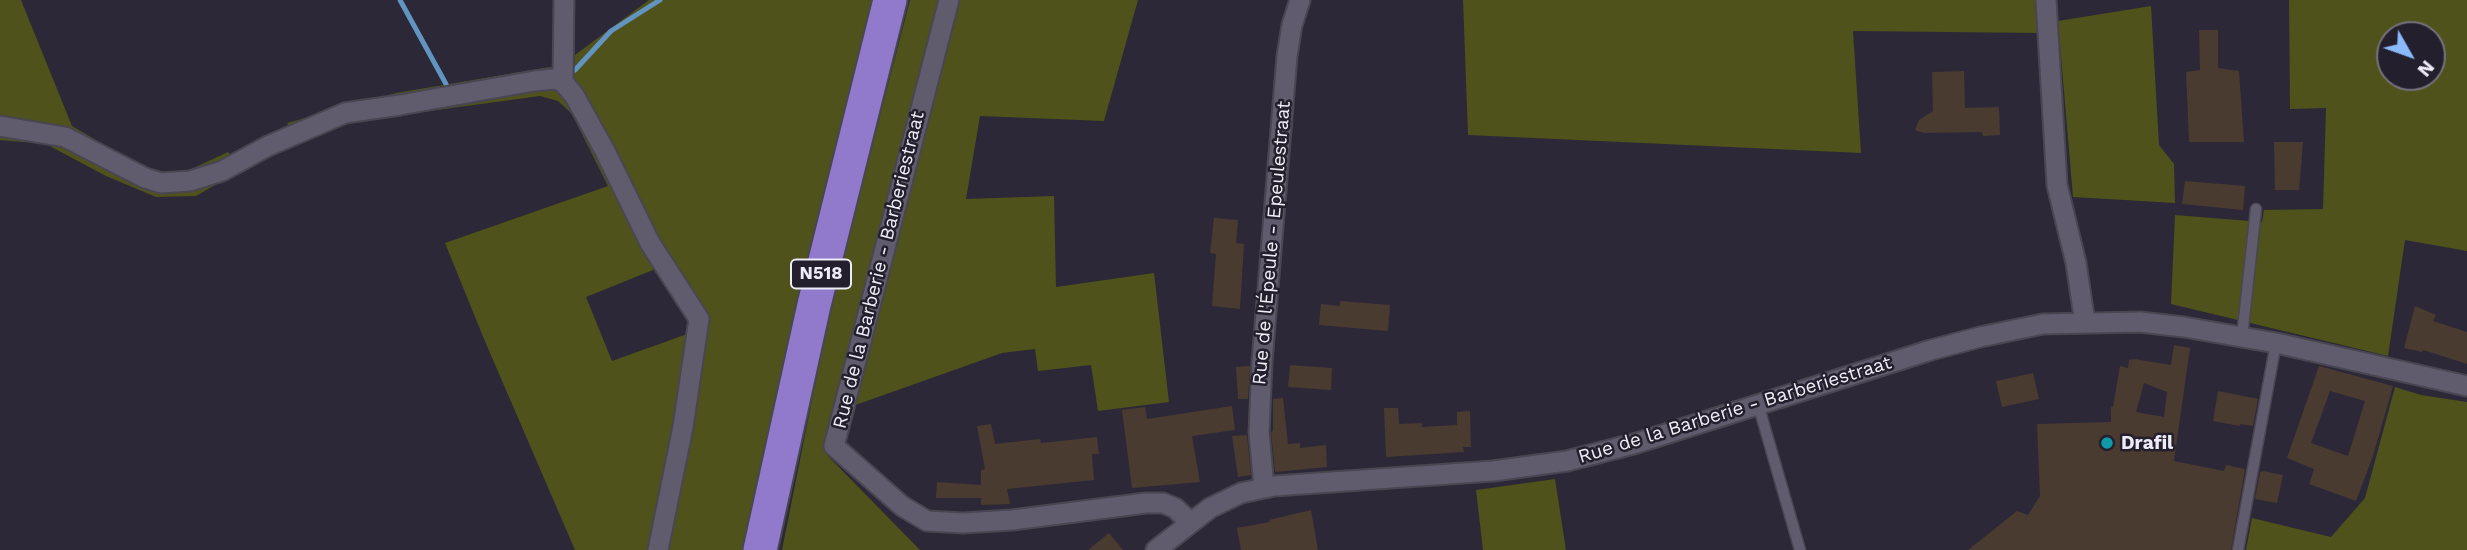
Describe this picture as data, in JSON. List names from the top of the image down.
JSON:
{
  "streets": {
    "highway": ["N518"],
    "street": ["Rue de l'Épeule - Epeulestraat", "Rue de la Barberie - Barberiestraat"]
  },
  "crossings": [
    ["Rue de l'Épeule - Epeulestraat", "Rue de la Barberie - Barberiestraat"]
  ],
  "places": ["Drafil"],
  "north": "bottom right"
}
